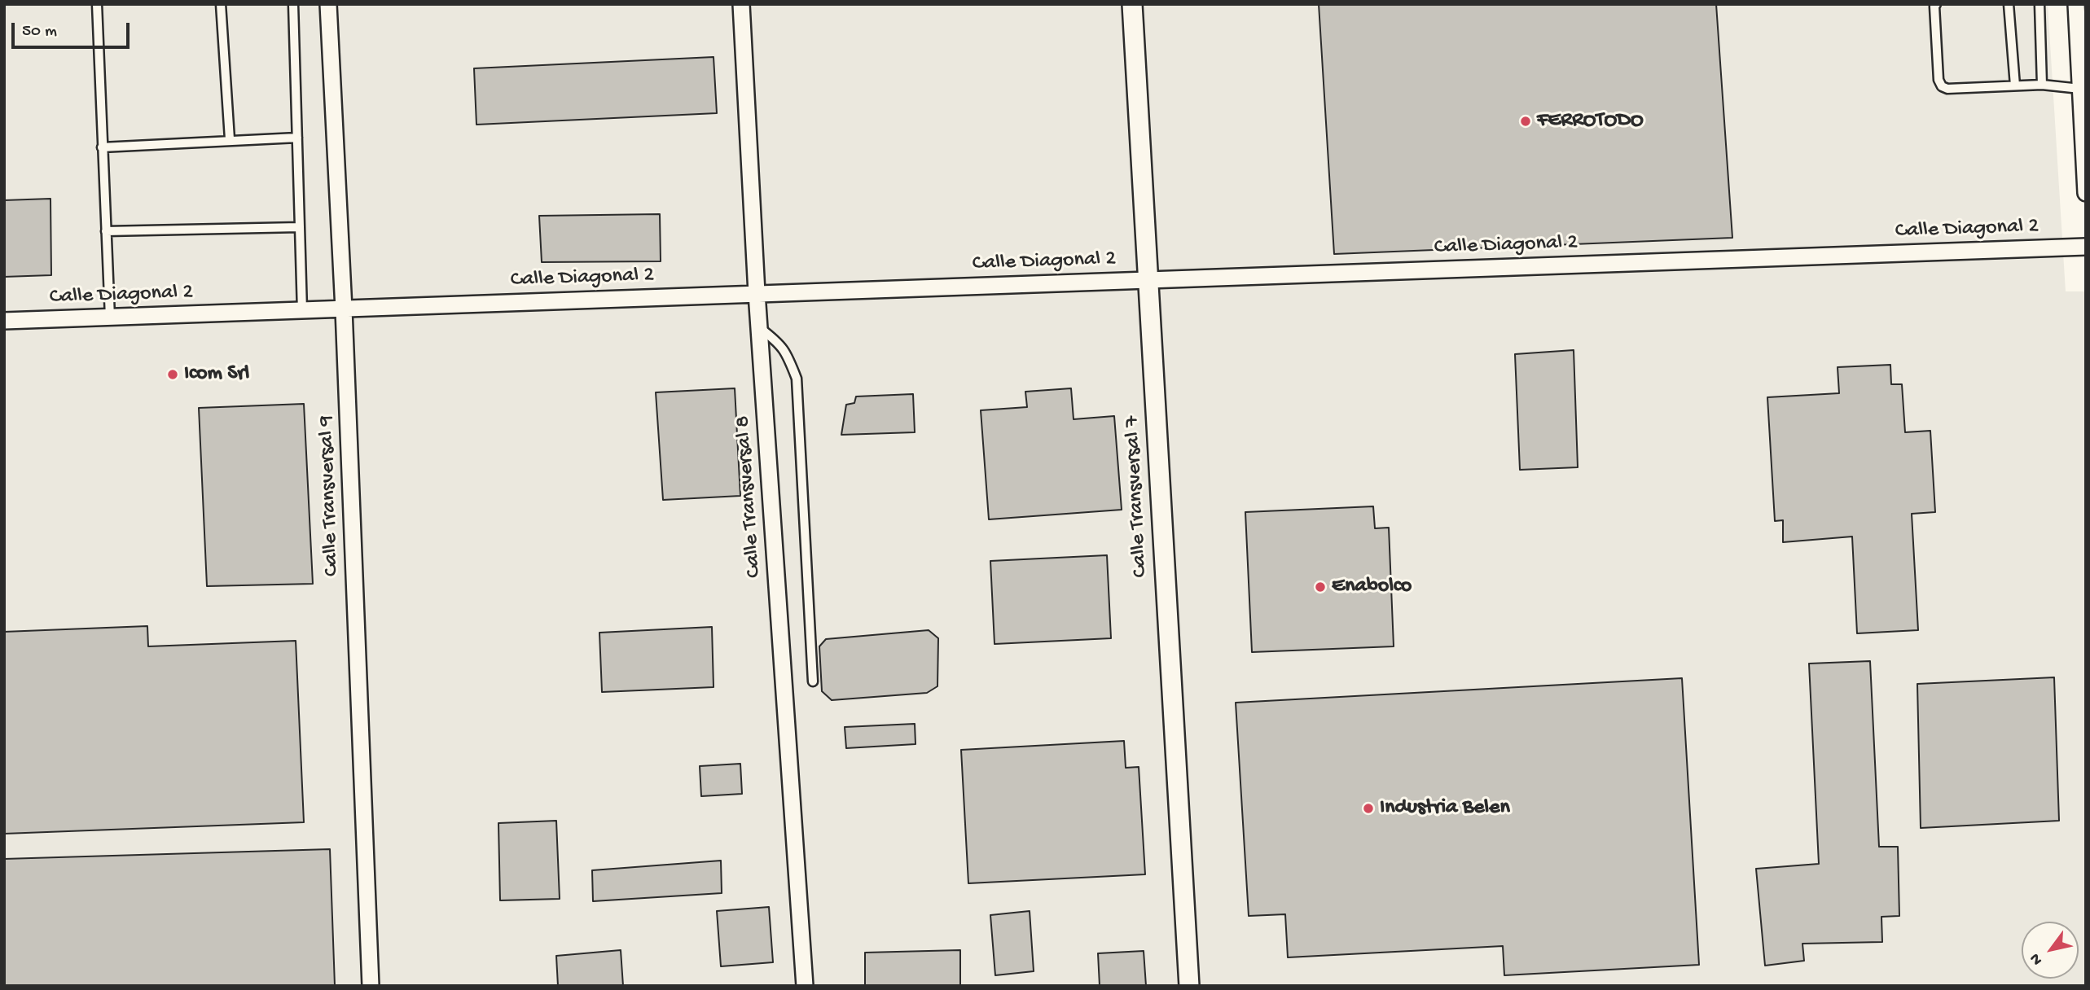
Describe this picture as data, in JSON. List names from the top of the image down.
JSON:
{
  "streets": {
    "street": [
      "Calle Diagonal 2",
      "Calle Transversal 9",
      "Calle Transversal 8",
      "Calle Transversal 7"
    ]
  },
  "crossings": [
    ["Calle Diagonal 2", "Calle Transversal 9"],
    ["Calle Diagonal 2", "Calle Transversal 8"],
    ["Calle Diagonal 2", "Calle Transversal 7"]
  ],
  "places": [
    "FERROTODO",
    "Icom Srl",
    "Enabolco",
    "Industria Belen"
  ],
  "scale_bar": "50 m",
  "north": "bottom left"
}
